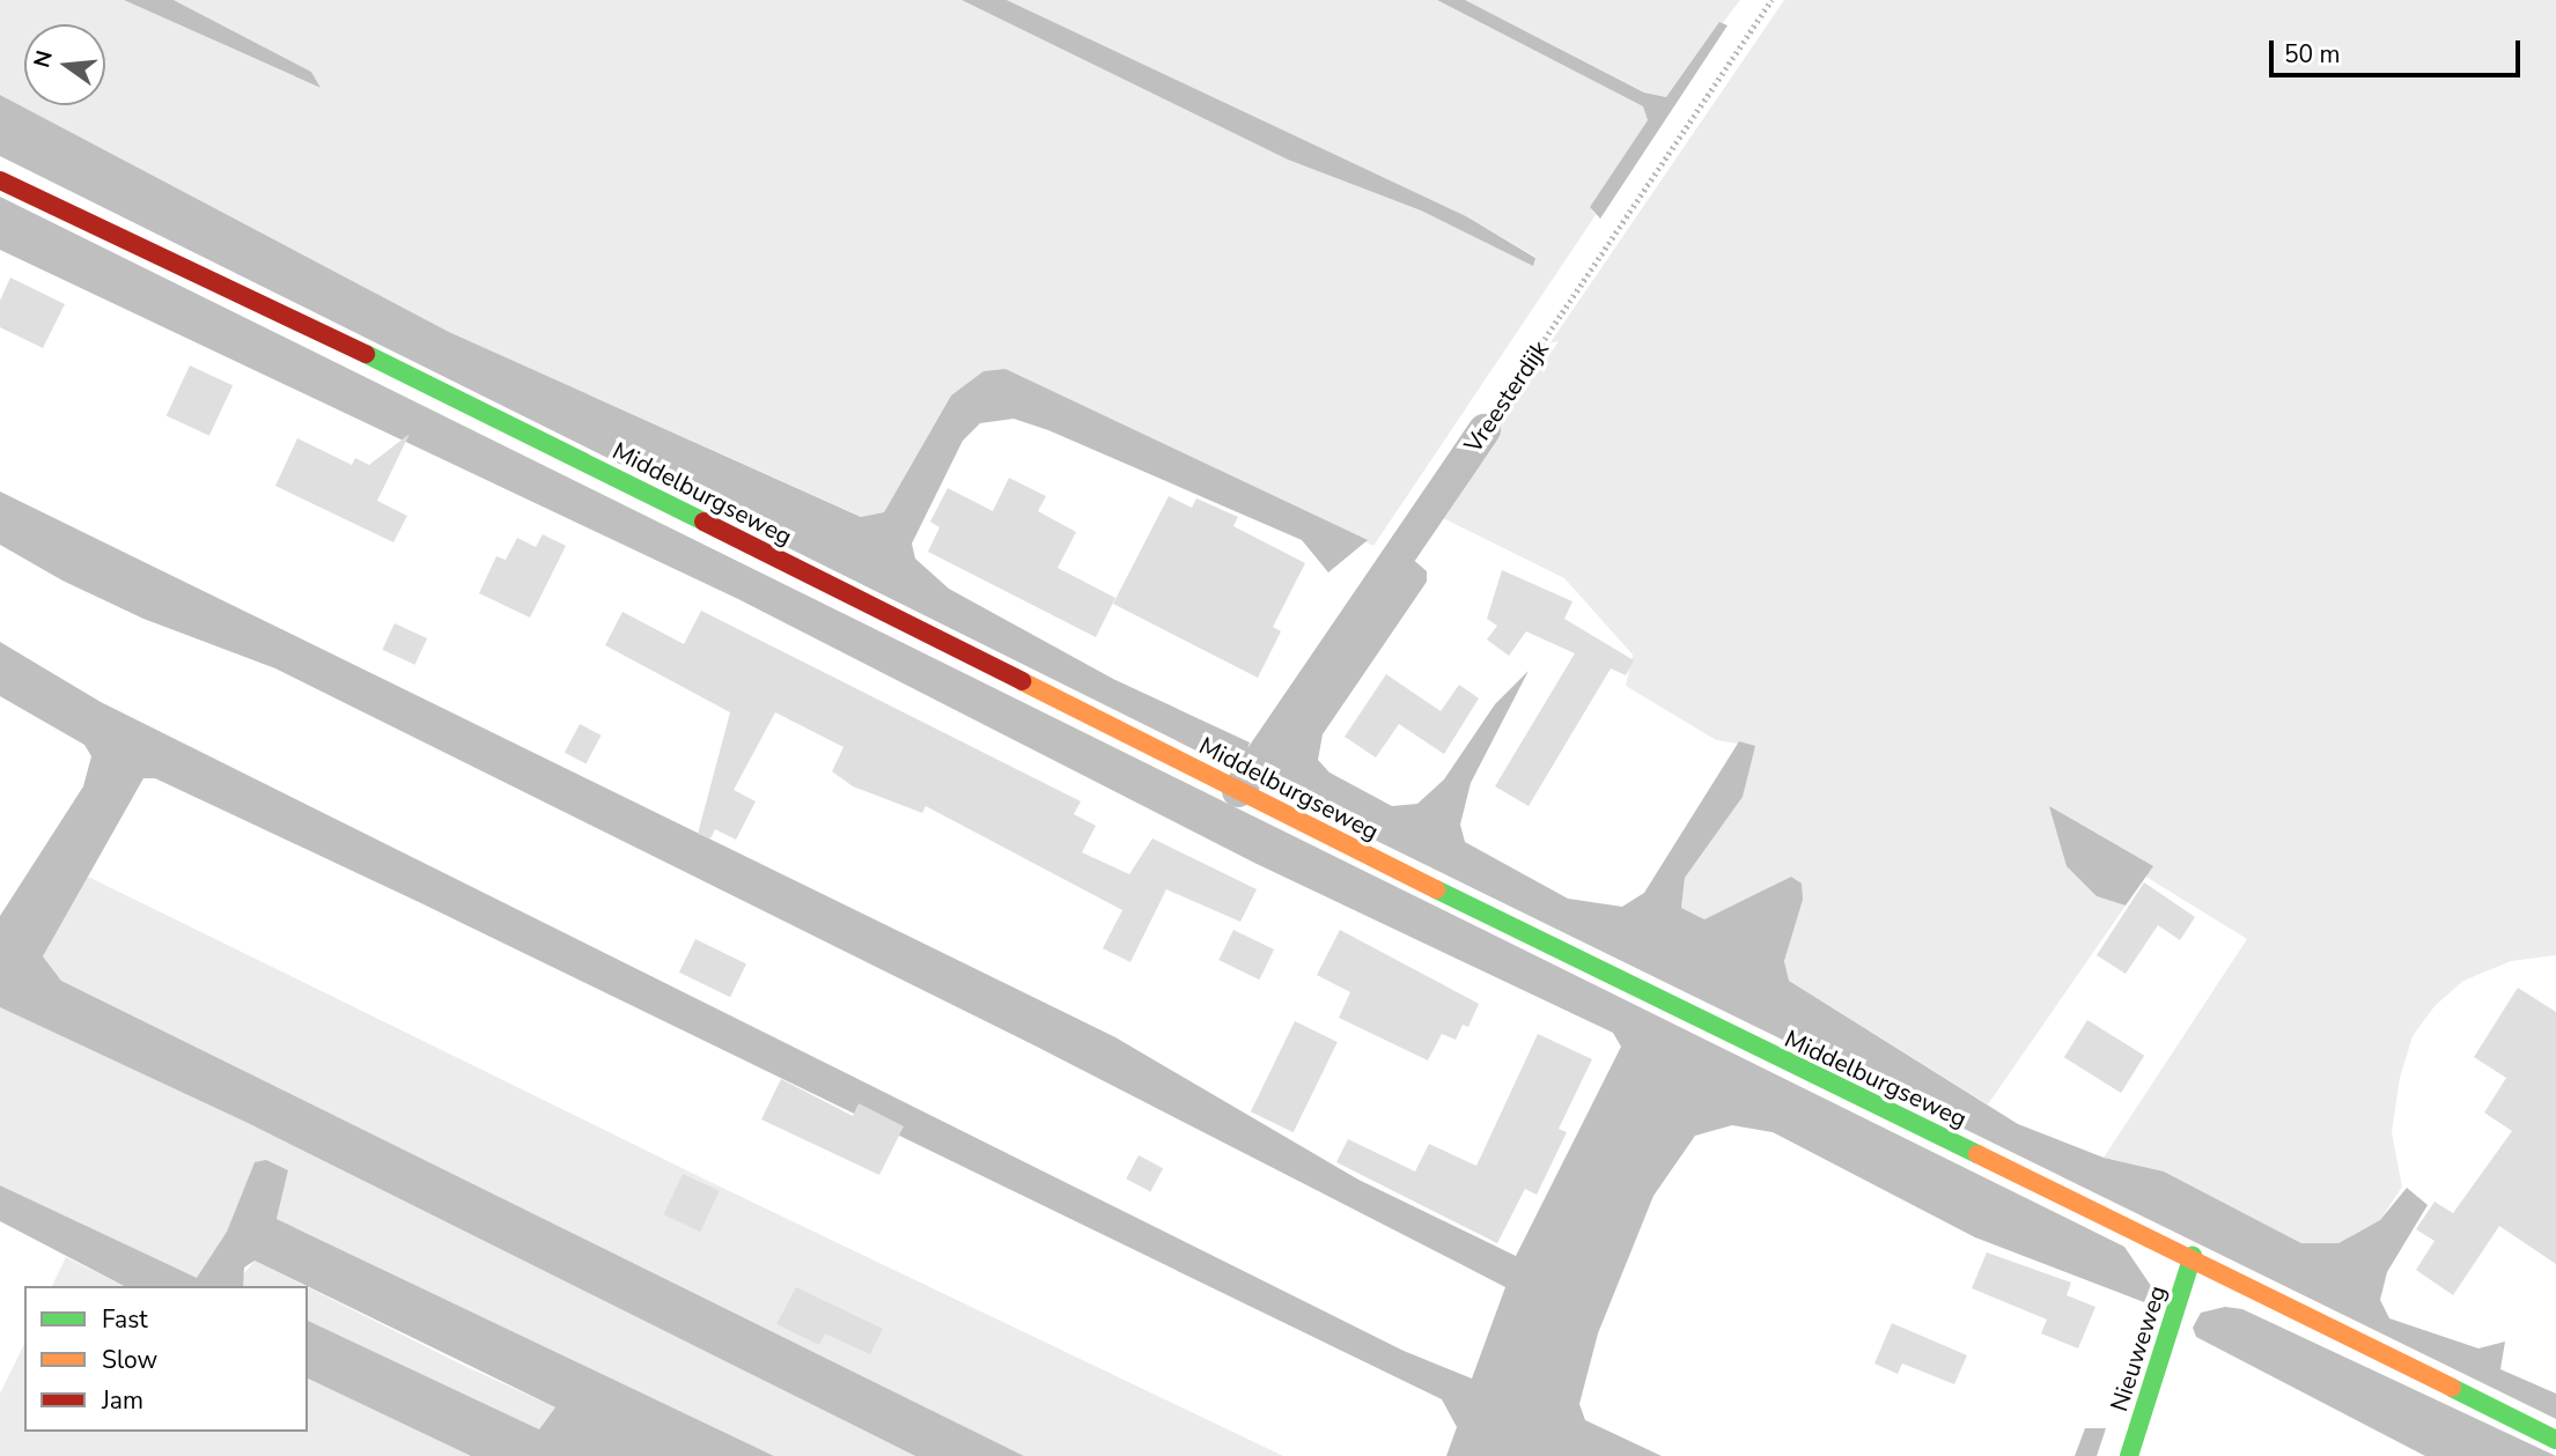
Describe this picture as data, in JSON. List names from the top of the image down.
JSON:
{
  "streets": {
    "street": ["Vreesterdijk", "Middelburgseweg", "Nieuweweg"]
  },
  "crossings": [
    ["Vreesterdijk", "Middelburgseweg"],
    ["Middelburgseweg", "Nieuweweg"]
  ],
  "legend": ["Fast", "Slow", "Jam"],
  "scale_bar": "50 m",
  "north": "left"
}
